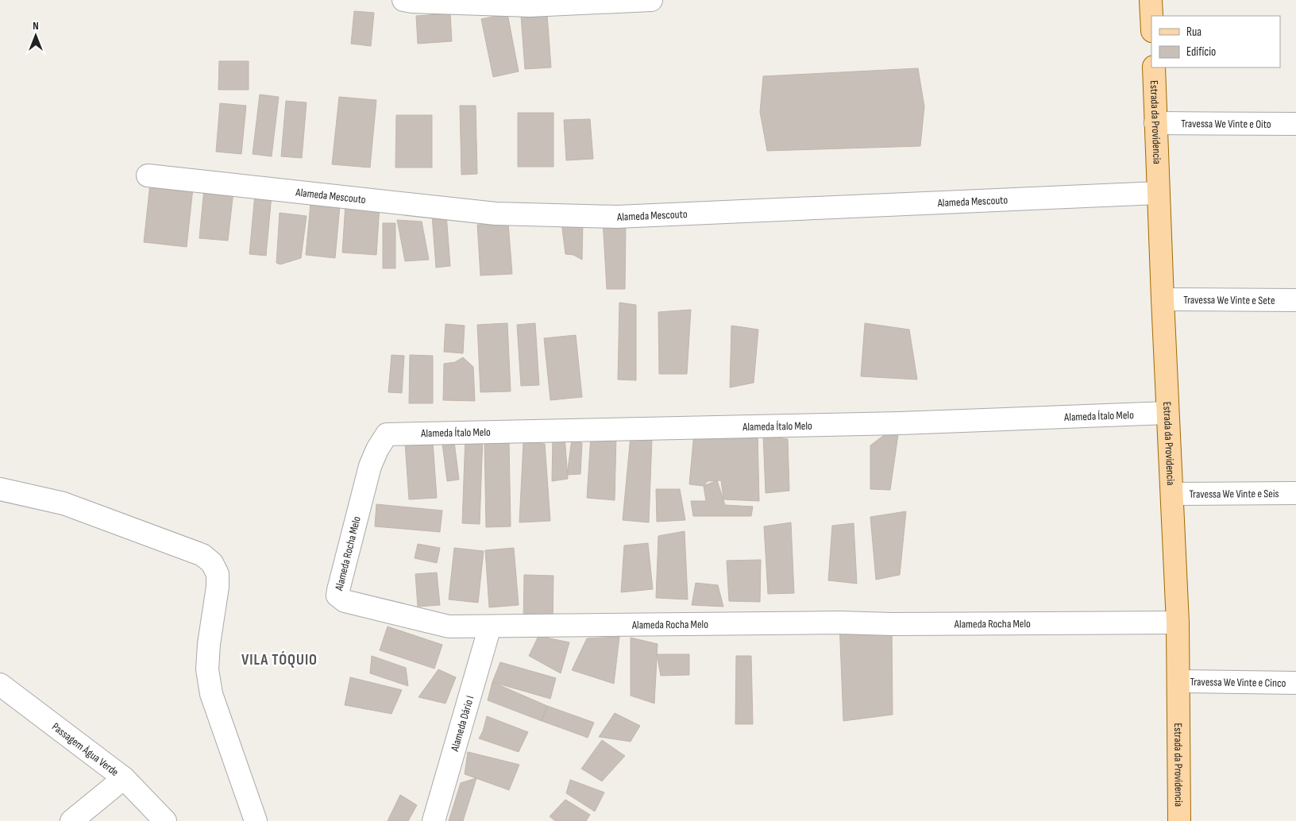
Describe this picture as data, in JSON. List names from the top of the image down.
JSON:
{
  "streets": {
    "main road": ["Estrada da Providencia"],
    "street": [
      "Travessa We Vinte e Oito",
      "Alameda Mescouto",
      "Travessa We Vinte e Sete",
      "Alameda Ítalo Melo",
      "Travessa We Vinte e Seis",
      "Alameda Rocha Melo",
      "Travessa We Vinte e Cinco",
      "Alameda Dário I",
      "Passagem Água Verde"
    ]
  },
  "crossings": [
    ["Estrada da Providencia", "Travessa We Vinte e Oito"],
    ["Estrada da Providencia", "Alameda Mescouto"],
    ["Estrada da Providencia", "Travessa We Vinte e Sete"],
    ["Estrada da Providencia", "Alameda Ítalo Melo"],
    ["Estrada da Providencia", "Travessa We Vinte e Seis"],
    ["Estrada da Providencia", "Alameda Rocha Melo"],
    ["Estrada da Providencia", "Travessa We Vinte e Cinco"],
    ["Alameda Ítalo Melo", "Alameda Rocha Melo"],
    ["Alameda Rocha Melo", "Alameda Dário I"]
  ],
  "districts": ["VILA TÓQUIO"],
  "legend": ["Rua", "Edifício"],
  "north": "top"
}
